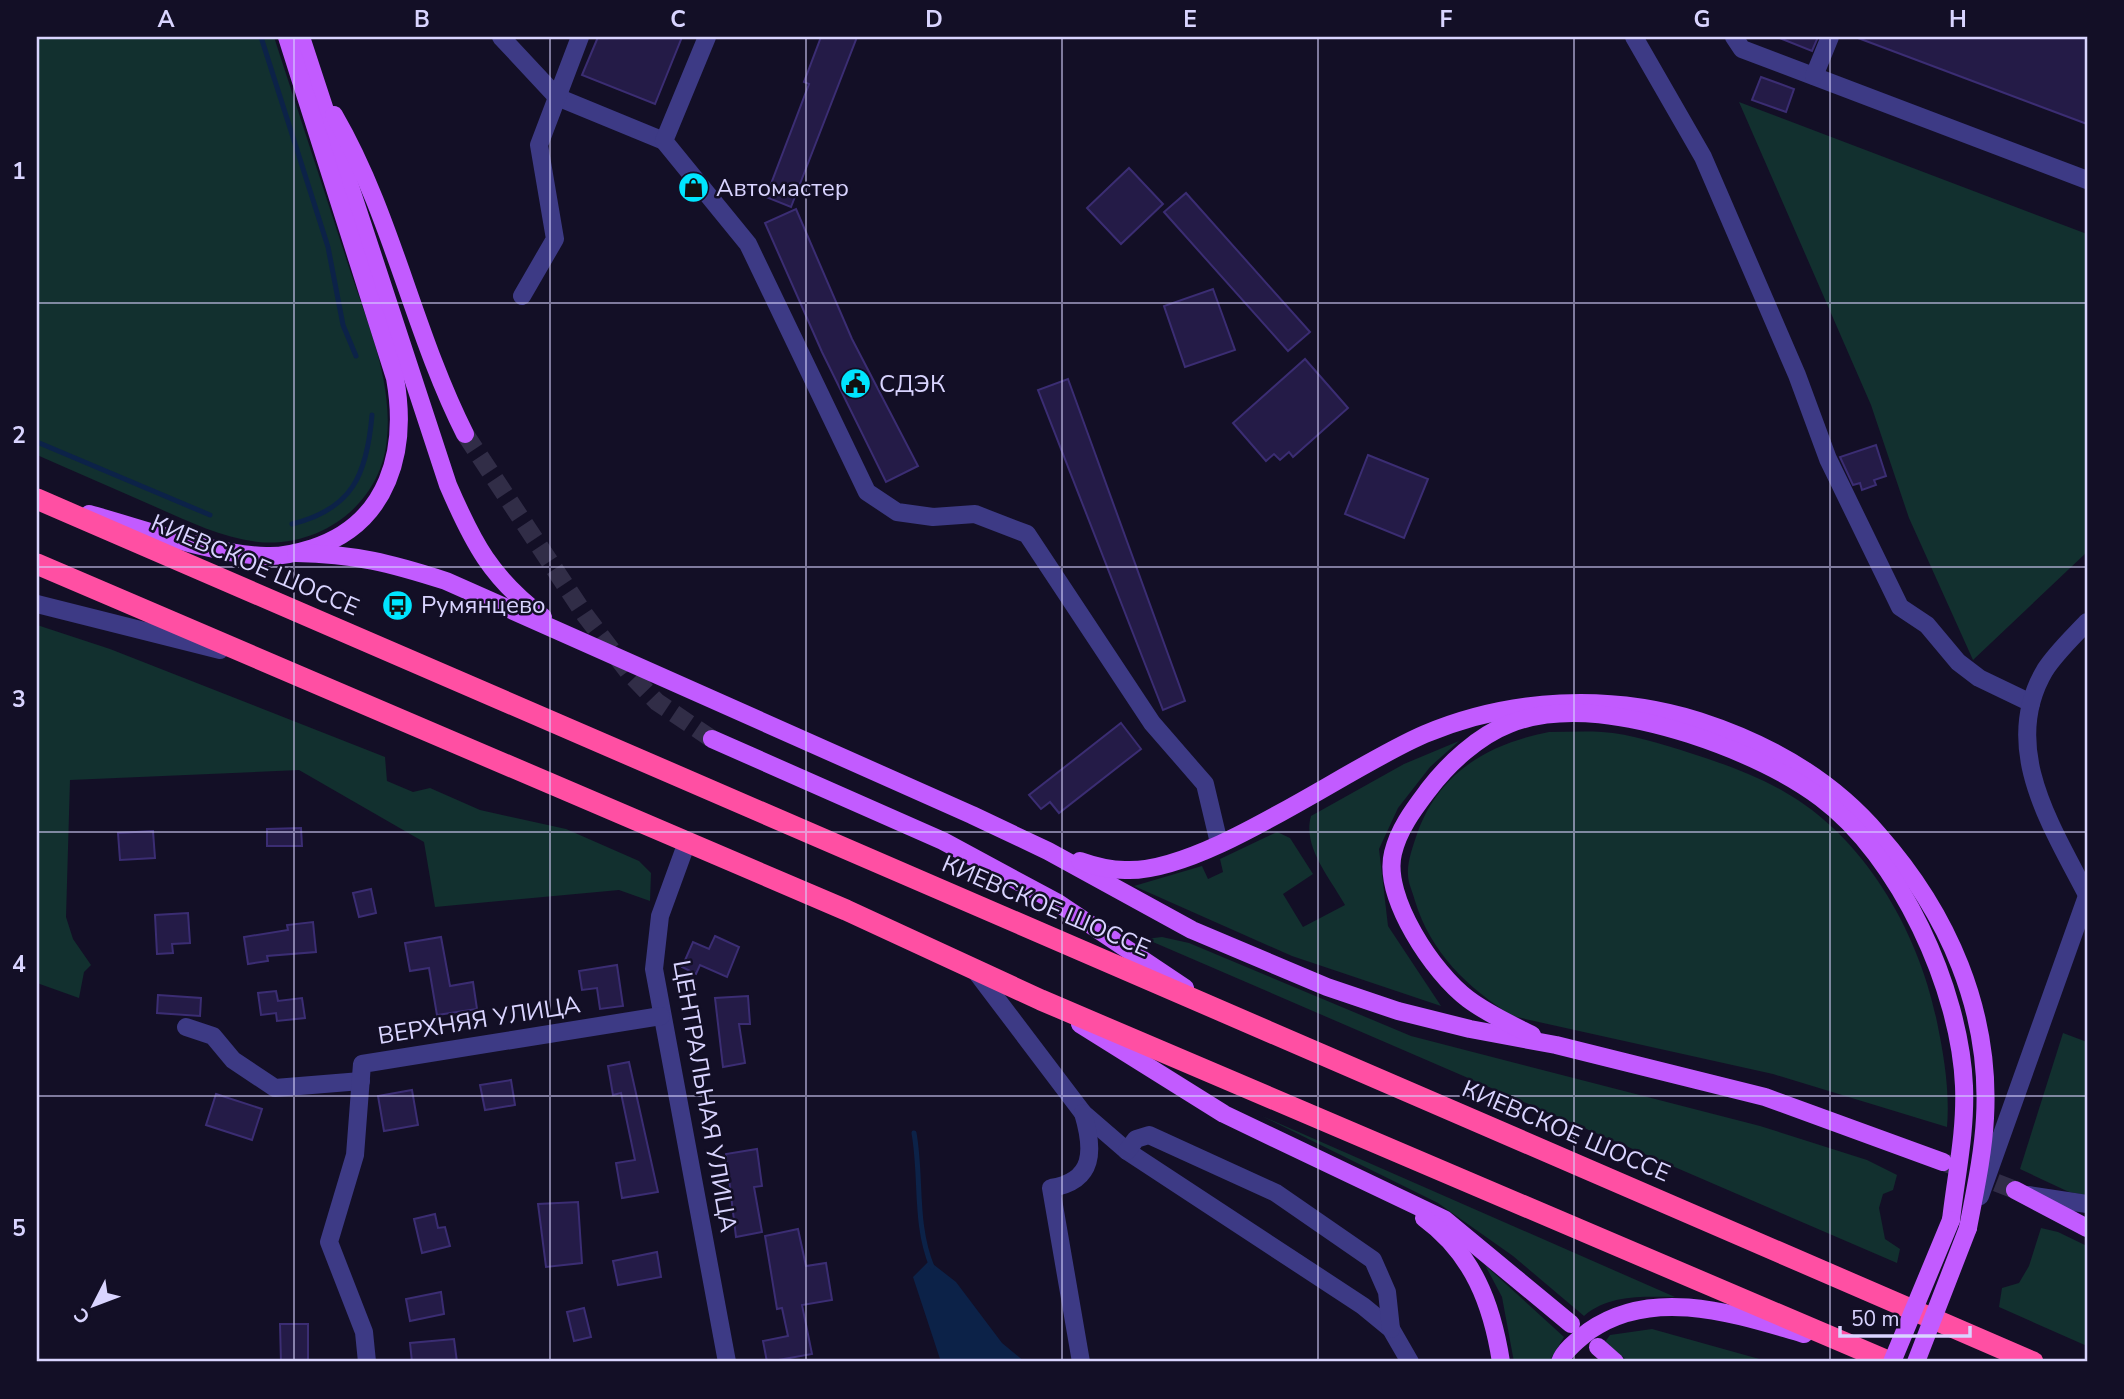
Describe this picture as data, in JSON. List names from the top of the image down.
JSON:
{
  "streets": {
    "highway": ["КИЕВСКОЕ ШОССЕ"],
    "street": ["ВЕРХНЯЯ УЛИЦА", "ЦЕНТРАЛЬНАЯ УЛИЦА"]
  },
  "crossings": [
    ["ВЕРХНЯЯ УЛИЦА", "ЦЕНТРАЛЬНАЯ УЛИЦА"]
  ],
  "places": {
    "shop": ["Автомастер"],
    "public building": ["СДЭК"],
    "bus stop": ["Румянцево"]
  },
  "scale_bar": "50 m",
  "north": "bottom left",
  "grid": {
    "columns": [
      "A",
      "B",
      "C",
      "D",
      "E",
      "F",
      "G",
      "H"
    ],
    "rows": [
      "1",
      "2",
      "3",
      "4",
      "5"
    ]
  }
}
